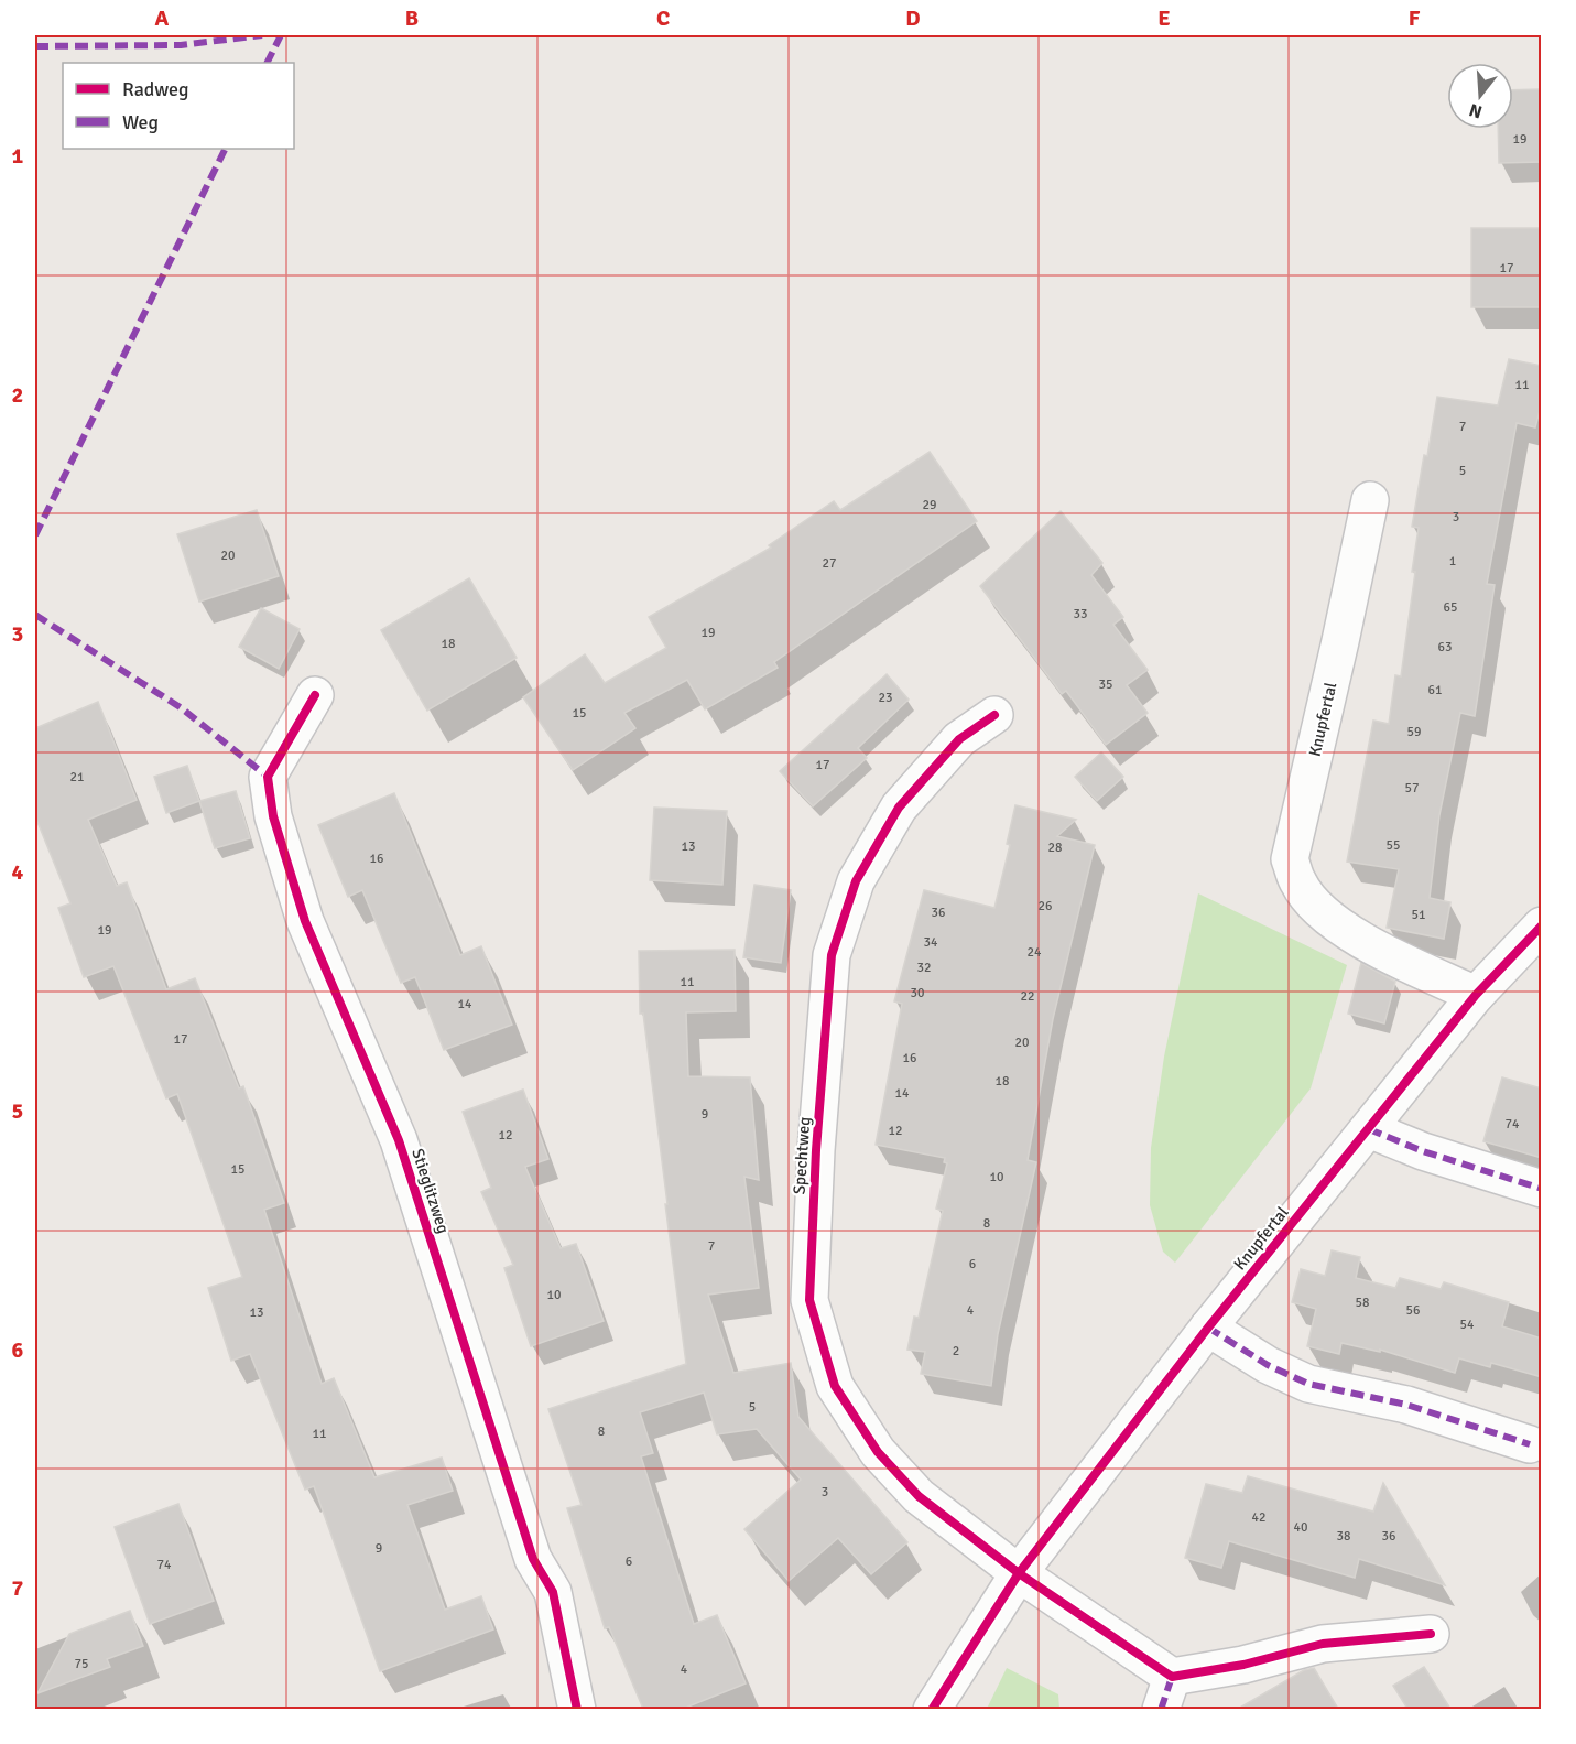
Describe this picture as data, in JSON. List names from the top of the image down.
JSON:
{
  "streets": {
    "street": ["Knupfertal", "Spechtweg", "Stieglitzweg"]
  },
  "crossings": [
    ["Knupfertal", "Spechtweg"]
  ],
  "house_numbers": [
    "19",
    "17",
    "11",
    "7",
    "5",
    "29",
    "3",
    "20",
    "1",
    "27",
    "65",
    "33",
    "19",
    "18",
    "63",
    "35",
    "61",
    "23",
    "15",
    "59",
    "17",
    "21",
    "57",
    "55",
    "13",
    "28",
    "16",
    "26",
    "36",
    "51",
    "19",
    "34",
    "24",
    "32",
    "11",
    "30",
    "22",
    "14",
    "17",
    "20",
    "16",
    "18",
    "14",
    "9",
    "74",
    "12",
    "12",
    "15",
    "10",
    "8",
    "7",
    "6",
    "10",
    "58",
    "4",
    "56",
    "13",
    "54",
    "2",
    "5",
    "8",
    "11",
    "3",
    "42",
    "40",
    "38",
    "36",
    "9",
    "6",
    "74",
    "75",
    "4"
  ],
  "legend": ["Radweg", "Weg"],
  "north": "bottom",
  "grid": {
    "columns": [
      "A",
      "B",
      "C",
      "D",
      "E",
      "F"
    ],
    "rows": [
      "1",
      "2",
      "3",
      "4",
      "5",
      "6",
      "7"
    ]
  }
}
